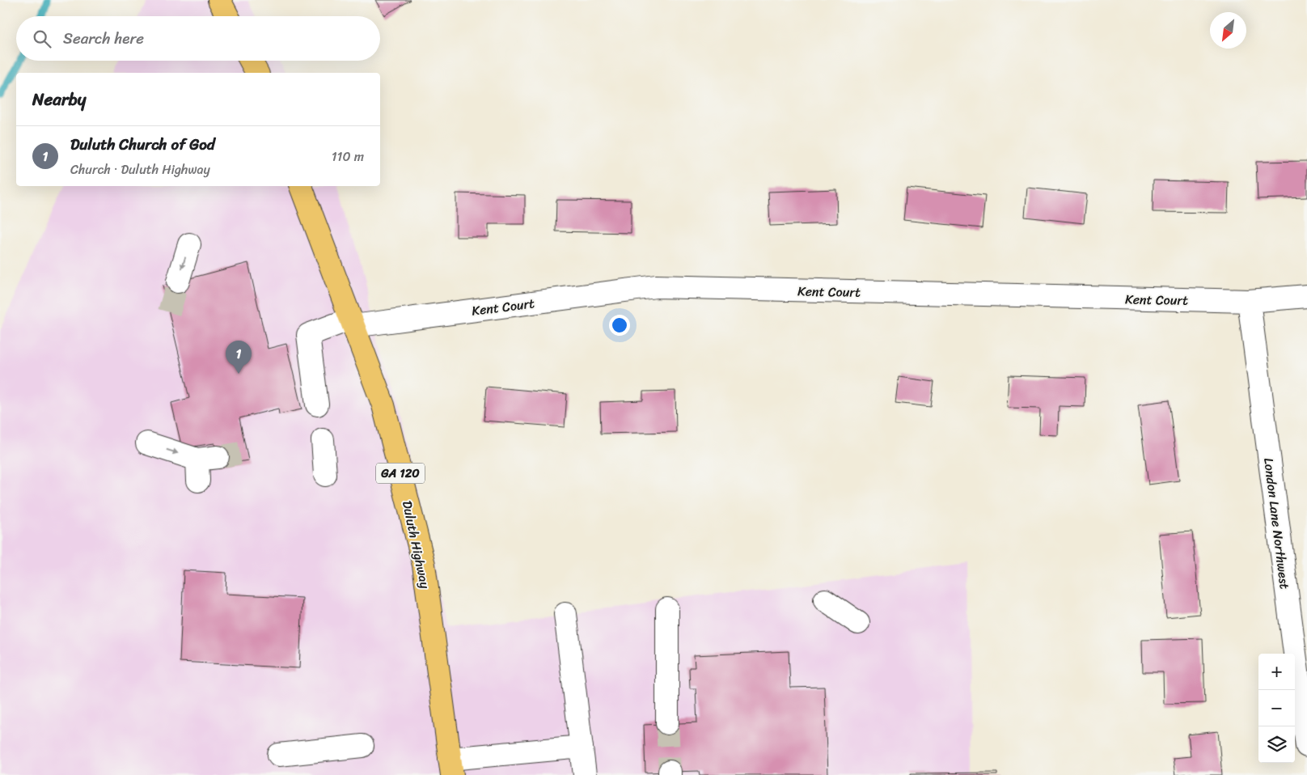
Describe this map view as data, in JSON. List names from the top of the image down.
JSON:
{
  "streets": {
    "main road": ["GA 120", "Duluth Highway"],
    "street": ["Kent Court", "London Lane Northwest"]
  },
  "crossings": [
    ["Kent Court", "London Lane Northwest"],
    ["Kent Court", "Duluth Highway"]
  ],
  "north": "bottom left",
  "page": {
    "search": "Search here",
    "heading": "Nearby",
    "list": [
      {
        "mark": "1",
        "name": "Duluth Church of God",
        "note": "Church · Duluth Highway",
        "value": "110 m"
      }
    ],
    "pins": "1",
    "map_buttons": ["+", "−"]
  }
}
